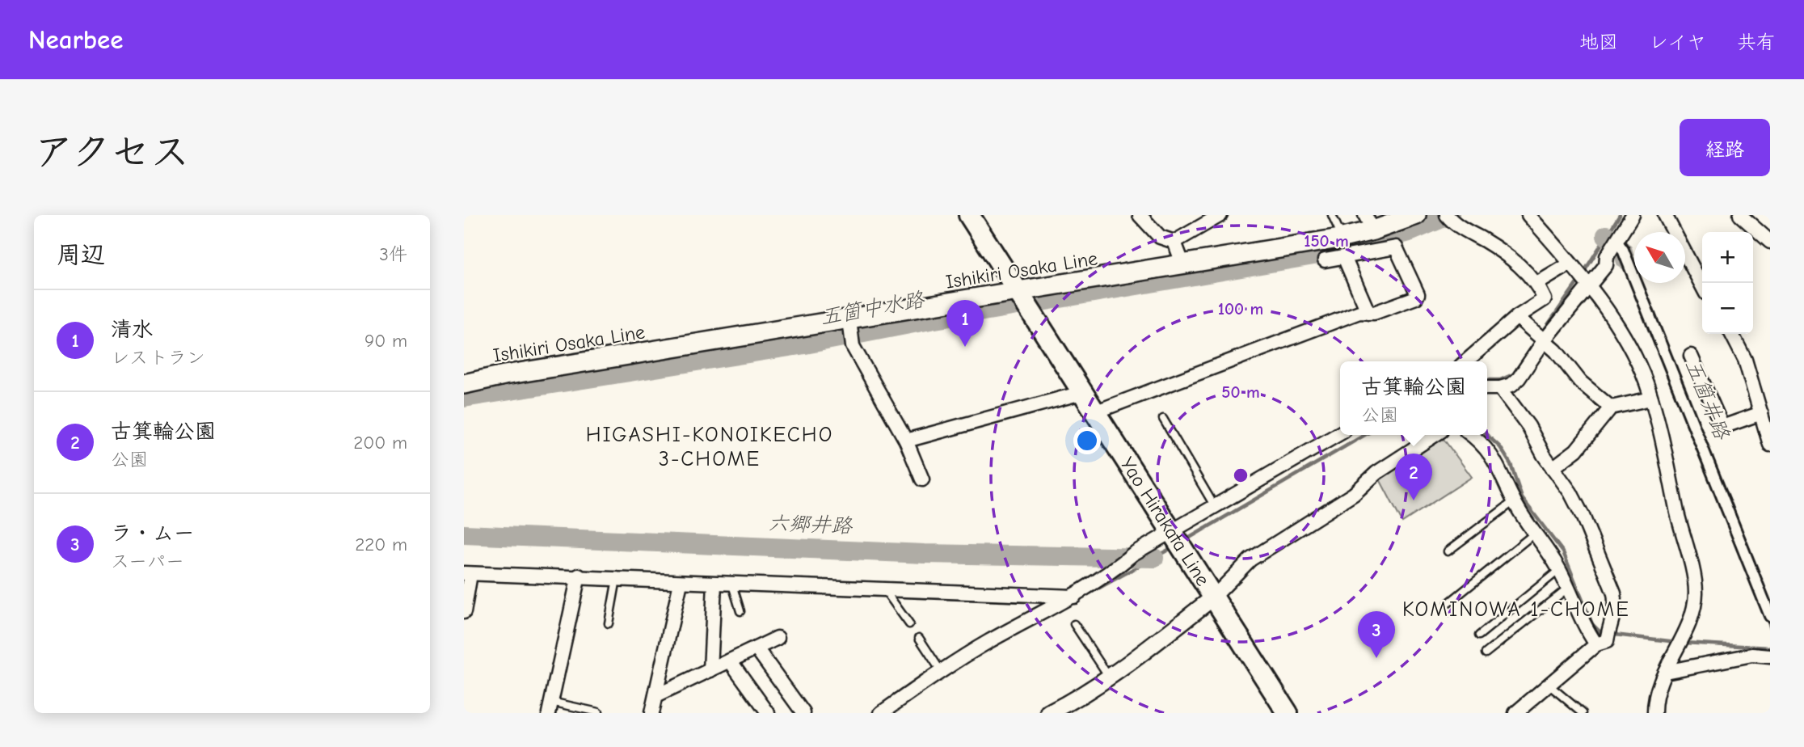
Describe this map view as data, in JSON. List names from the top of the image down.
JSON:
{
  "streets": {
    "main road": ["Ishikiri Osaka Line", "Yao Hirakata Line"]
  },
  "crossings": [
    ["Ishikiri Osaka Line", "Yao Hirakata Line"]
  ],
  "districts": ["HIGASHI-KONOIKECHO 3-CHOME", "KOMINOWA 1-CHOME"],
  "water": ["五箇中水路", "五箇井路", "六郷井路"],
  "north": "top left",
  "page": {
    "header": "Nearbee",
    "nav": ["地図", "レイヤ", "共有"],
    "title": "アクセス",
    "buttons": "経路",
    "heading": ["周辺", "3件"],
    "map_buttons": ["+", "−"],
    "list": [
      {
        "mark": "1",
        "name": "清水",
        "note": "レストラン",
        "value": "90 m"
      },
      {
        "mark": "2",
        "name": "古箕輪公園",
        "note": "公園",
        "value": "200 m"
      },
      {
        "mark": "3",
        "name": "ラ・ムー",
        "note": "スーパー",
        "value": "220 m"
      }
    ],
    "pins": ["1", "2", "3"],
    "popup": ["古箕輪公園", "公園"]
  },
  "rings": ["150 m", "100 m", "50 m"]
}
